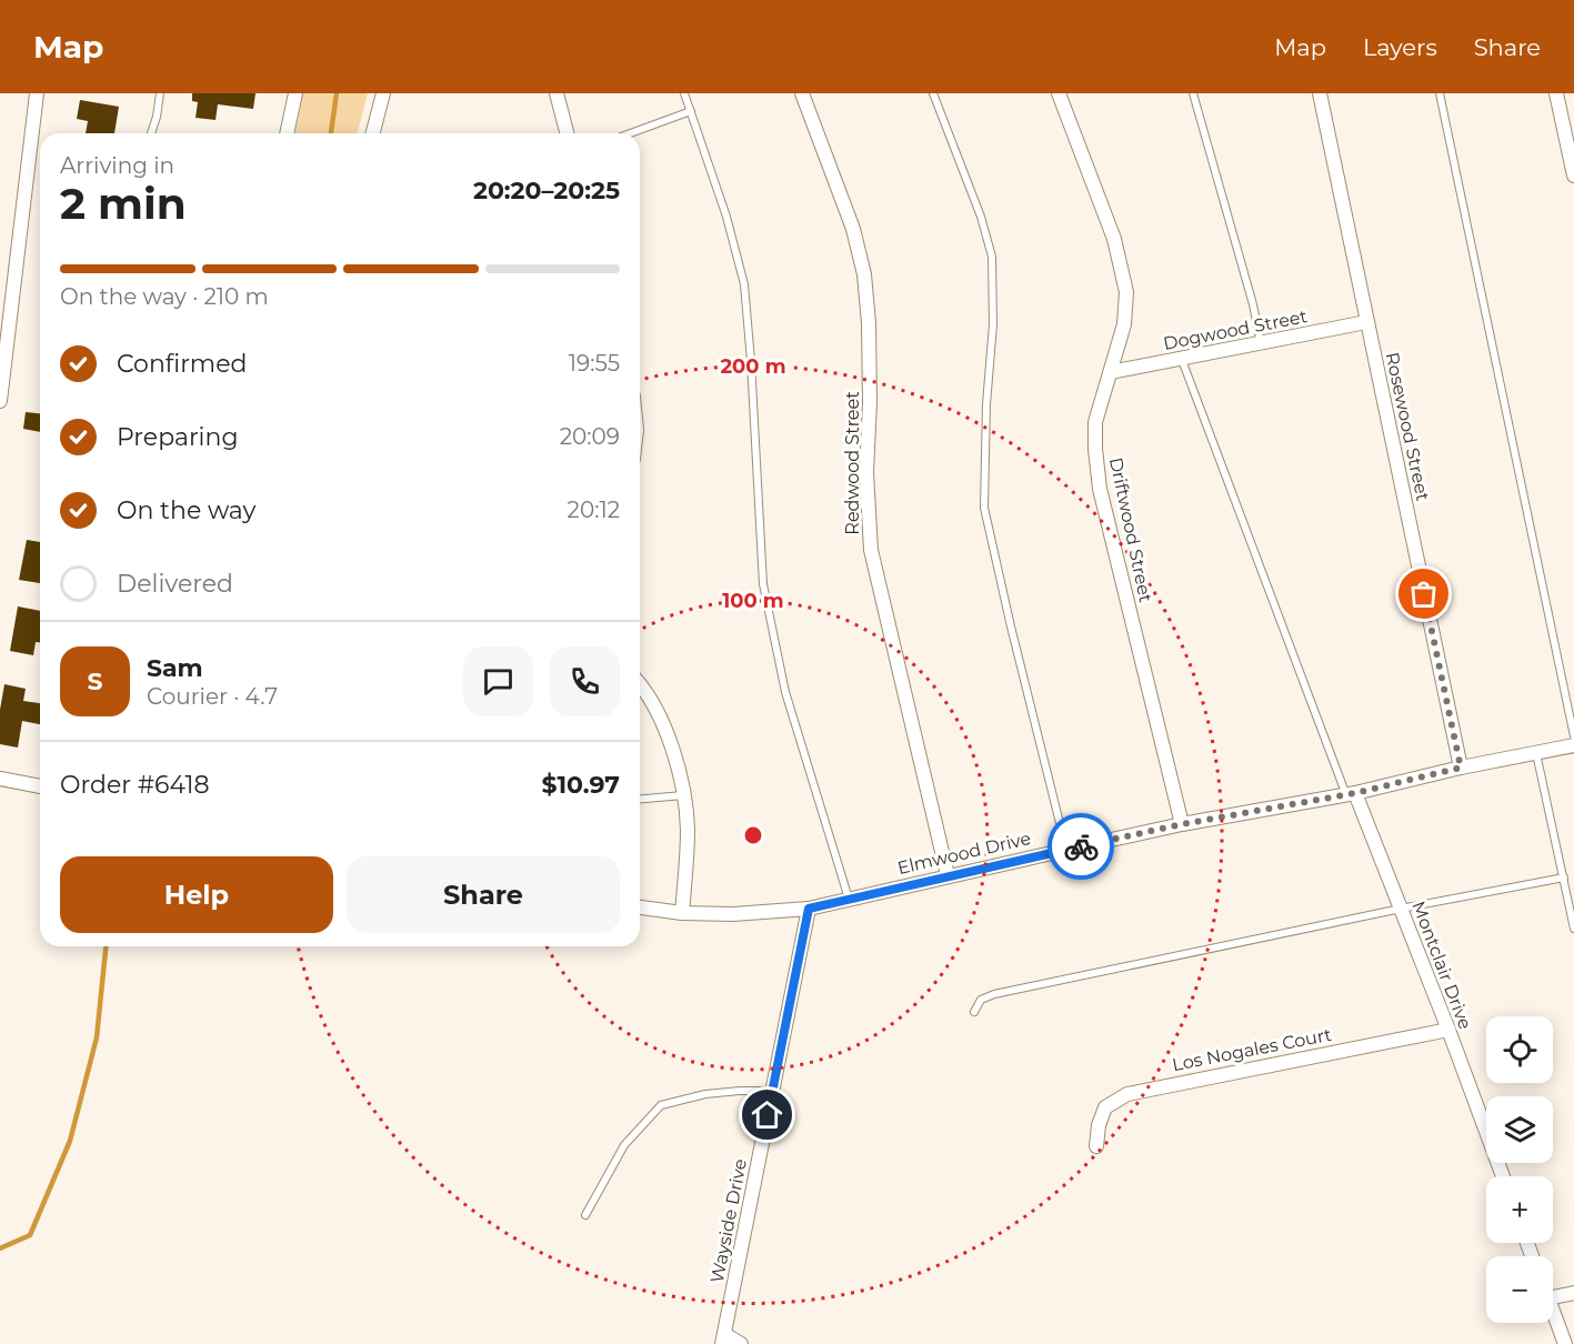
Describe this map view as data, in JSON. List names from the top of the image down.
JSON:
{
  "streets": {
    "street": [
      "Dogwood Street",
      "Rosewood Street",
      "Redwood Street",
      "Driftwood Street",
      "Elmwood Drive",
      "Montclair Drive",
      "Los Nogales Court",
      "Wayside Drive"
    ]
  },
  "crossings": [
    ["Dogwood Street", "Rosewood Street"],
    ["Dogwood Street", "Driftwood Street"],
    ["Rosewood Street", "Elmwood Drive"],
    ["Redwood Street", "Elmwood Drive"],
    ["Driftwood Street", "Elmwood Drive"],
    ["Elmwood Drive", "Montclair Drive"],
    ["Elmwood Drive", "Wayside Drive"],
    ["Montclair Drive", "Los Nogales Court"]
  ],
  "page": {
    "header": "Map",
    "nav": ["Map", "Layers", "Share"],
    "heading": ["2 min", "Arriving in", "20:20–20:25"],
    "panel": [
      "Sam",
      "Courier · 4.7",
      "Order #6418",
      "$10.97"
    ],
    "bar": "On the way · 210 m",
    "list": [
      ["Confirmed", "19:55"],
      ["Preparing", "20:09"],
      ["On the way", "20:12"],
      "Delivered"
    ],
    "round": "S",
    "buttons": ["Help", "Share"],
    "map_buttons": ["+", "−"]
  },
  "rings": ["200 m", "100 m"]
}
